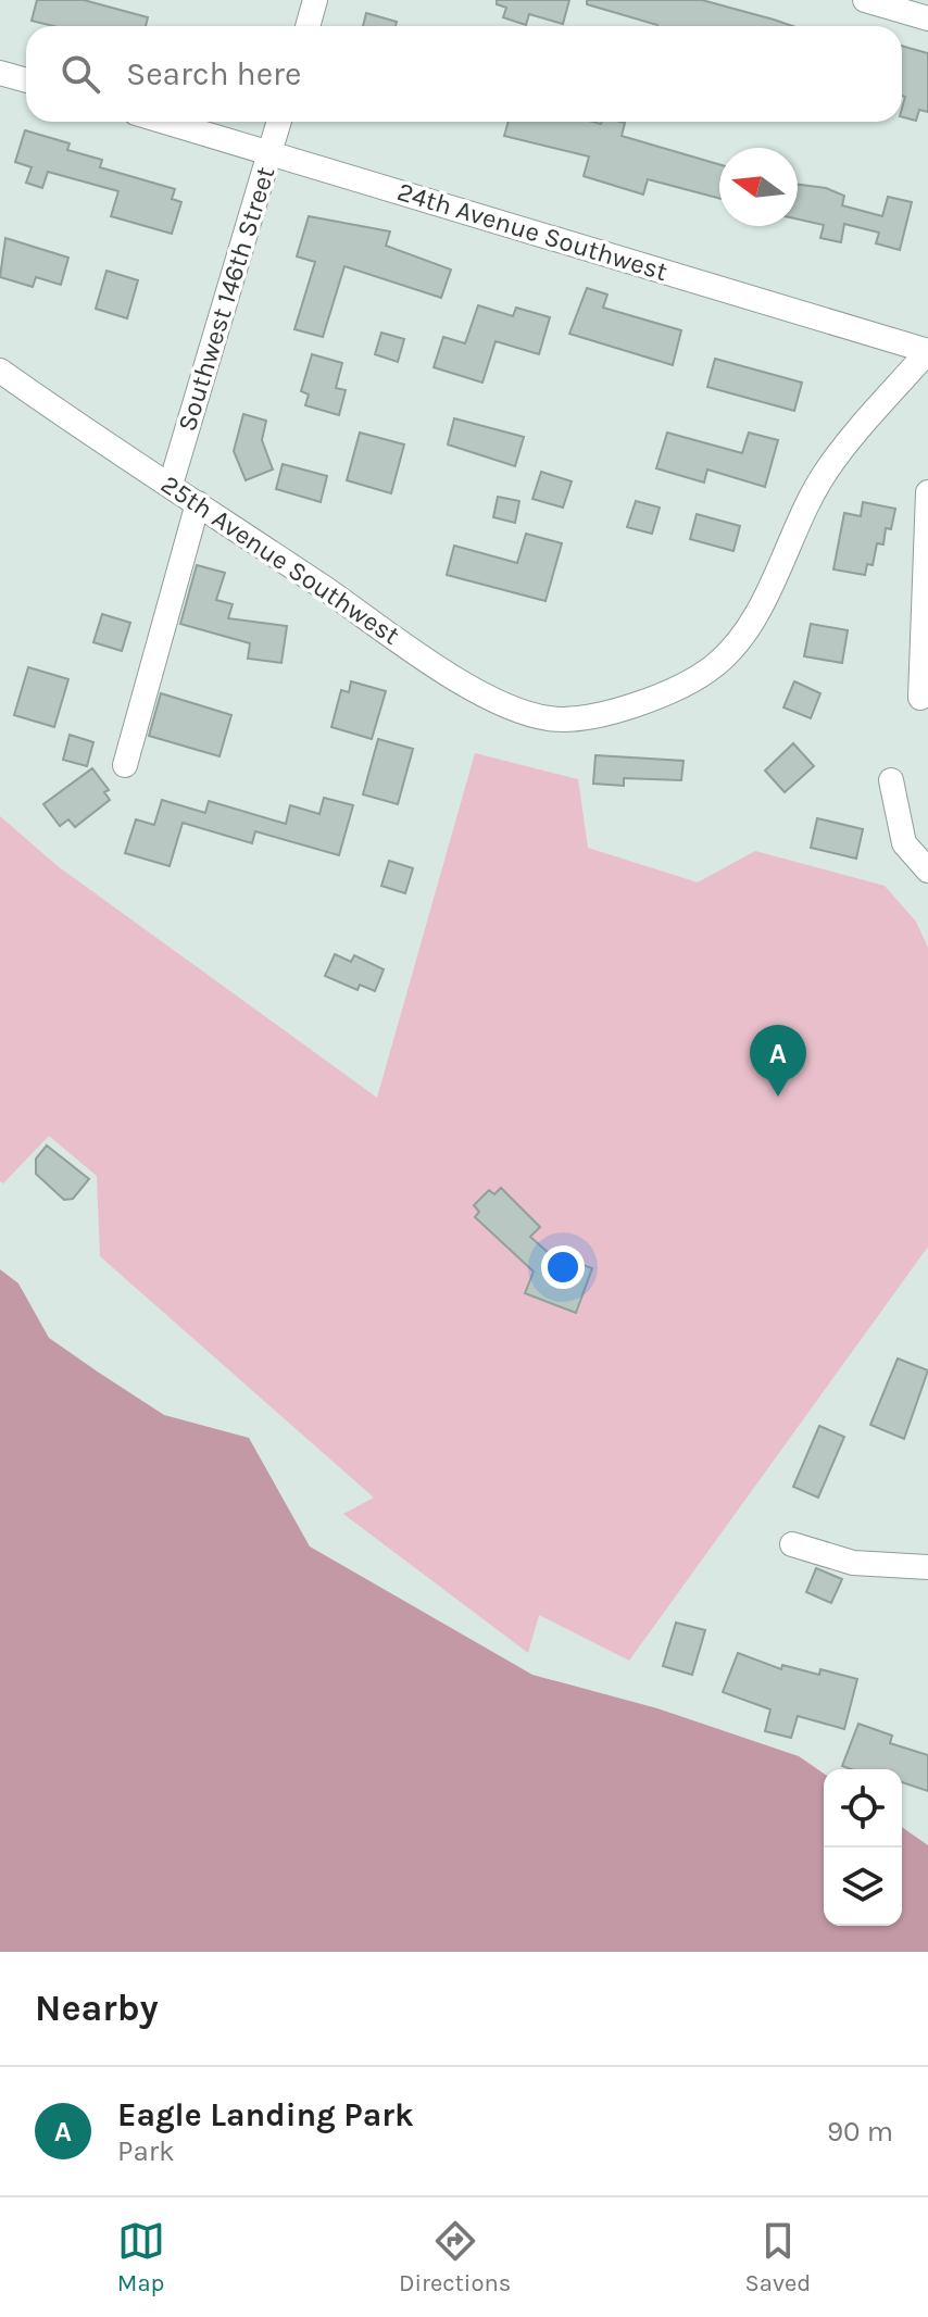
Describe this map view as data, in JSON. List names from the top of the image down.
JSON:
{
  "streets": {
    "street": ["24th Avenue Southwest", "Southwest 146th Street", "25th Avenue Southwest"]
  },
  "crossings": [
    ["24th Avenue Southwest", "Southwest 146th Street"],
    ["24th Avenue Southwest", "25th Avenue Southwest"],
    ["Southwest 146th Street", "25th Avenue Southwest"]
  ],
  "north": "left",
  "page": {
    "search": "Search here",
    "pins": "A",
    "heading": "Nearby",
    "list": [
      {
        "mark": "A",
        "name": "Eagle Landing Park",
        "note": "Park",
        "value": "90 m"
      }
    ],
    "nav": ["Map", "Directions", "Saved"]
  }
}
